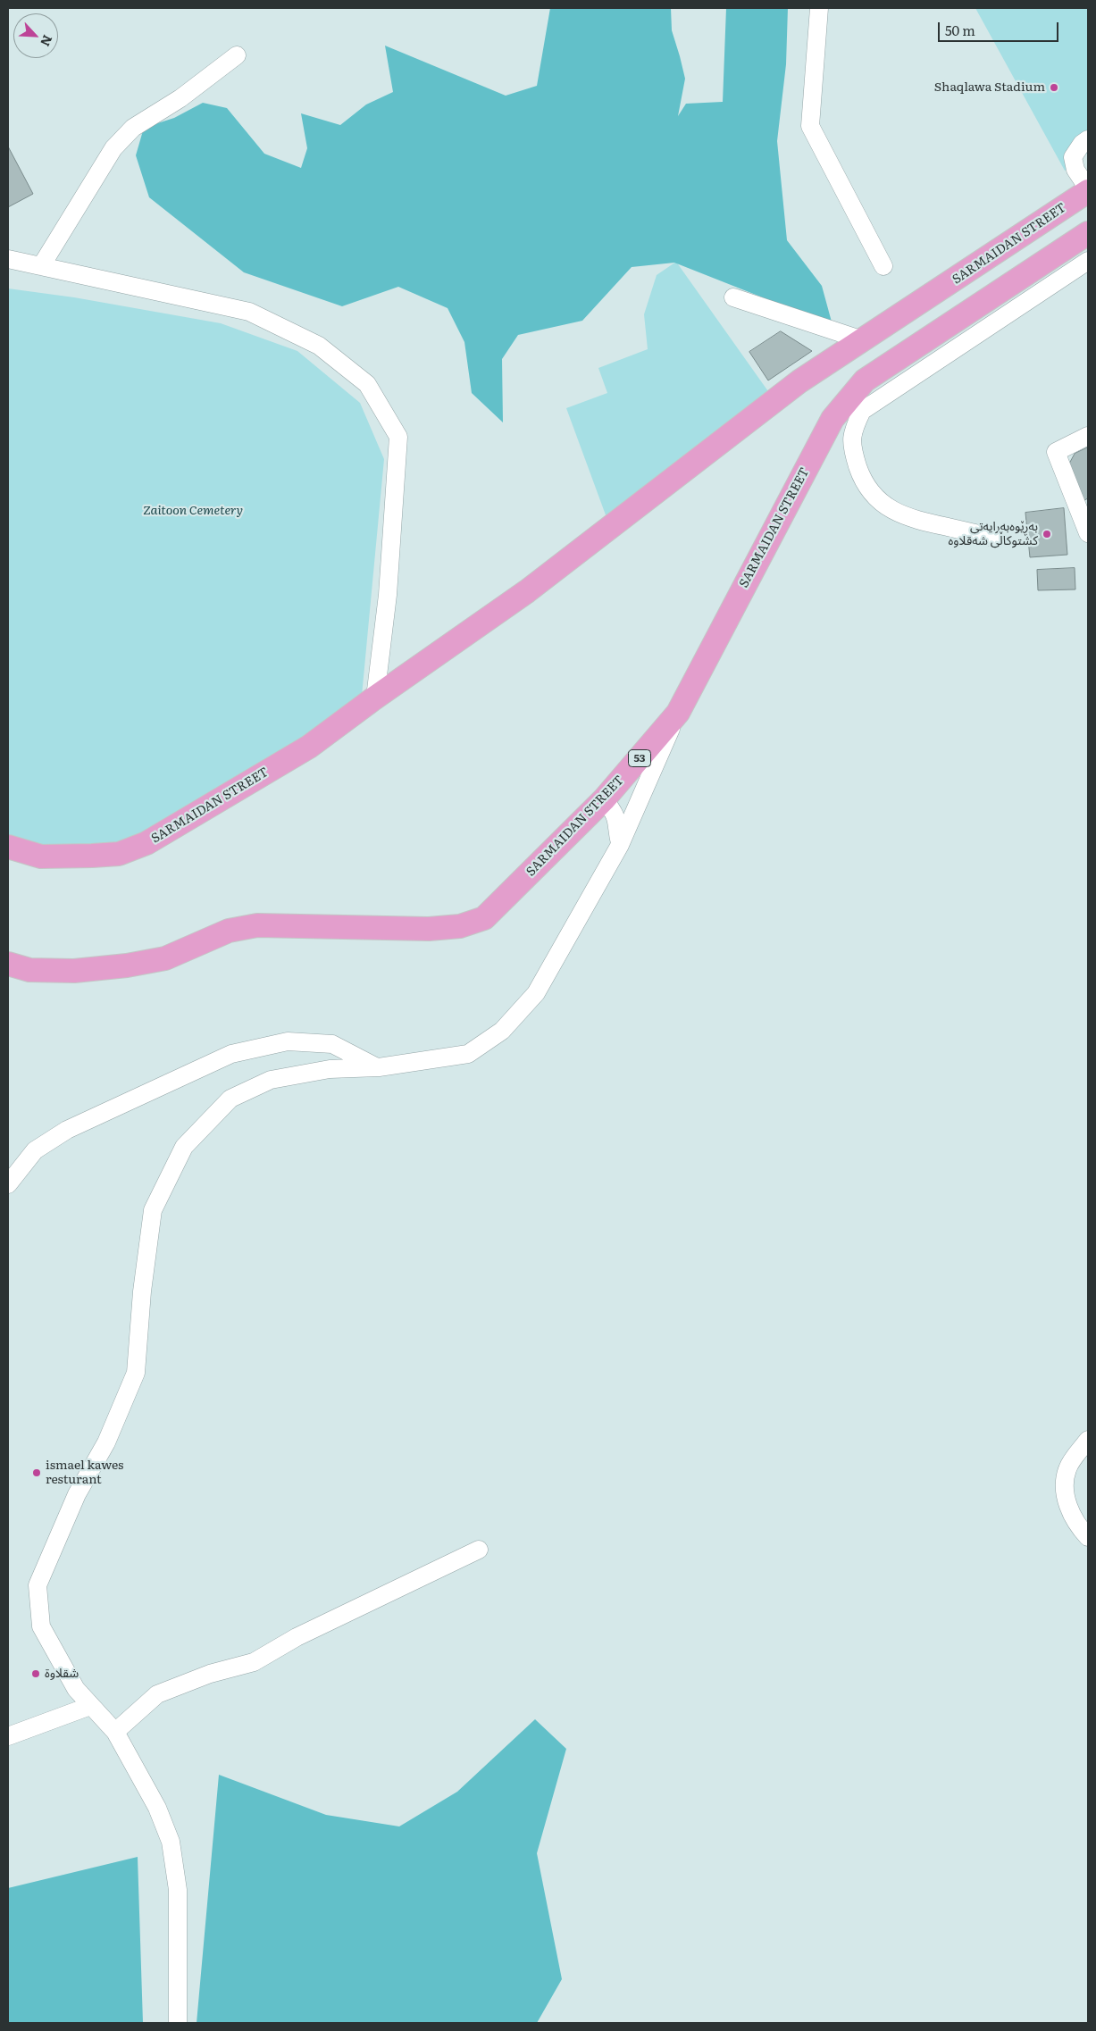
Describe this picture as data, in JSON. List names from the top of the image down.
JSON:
{
  "streets": {
    "main road": ["SARMAIDAN STREET", "53"]
  },
  "parks": ["Zaitoon Cemetery"],
  "places": [
    "Shaqlawa Stadium",
    "بەڕێوەبەرایەتی کشتوکاڵی شەقلاوە",
    "ismael kawes resturant",
    "شقلاوة"
  ],
  "scale_bar": "50 m",
  "north": "bottom right"
}
